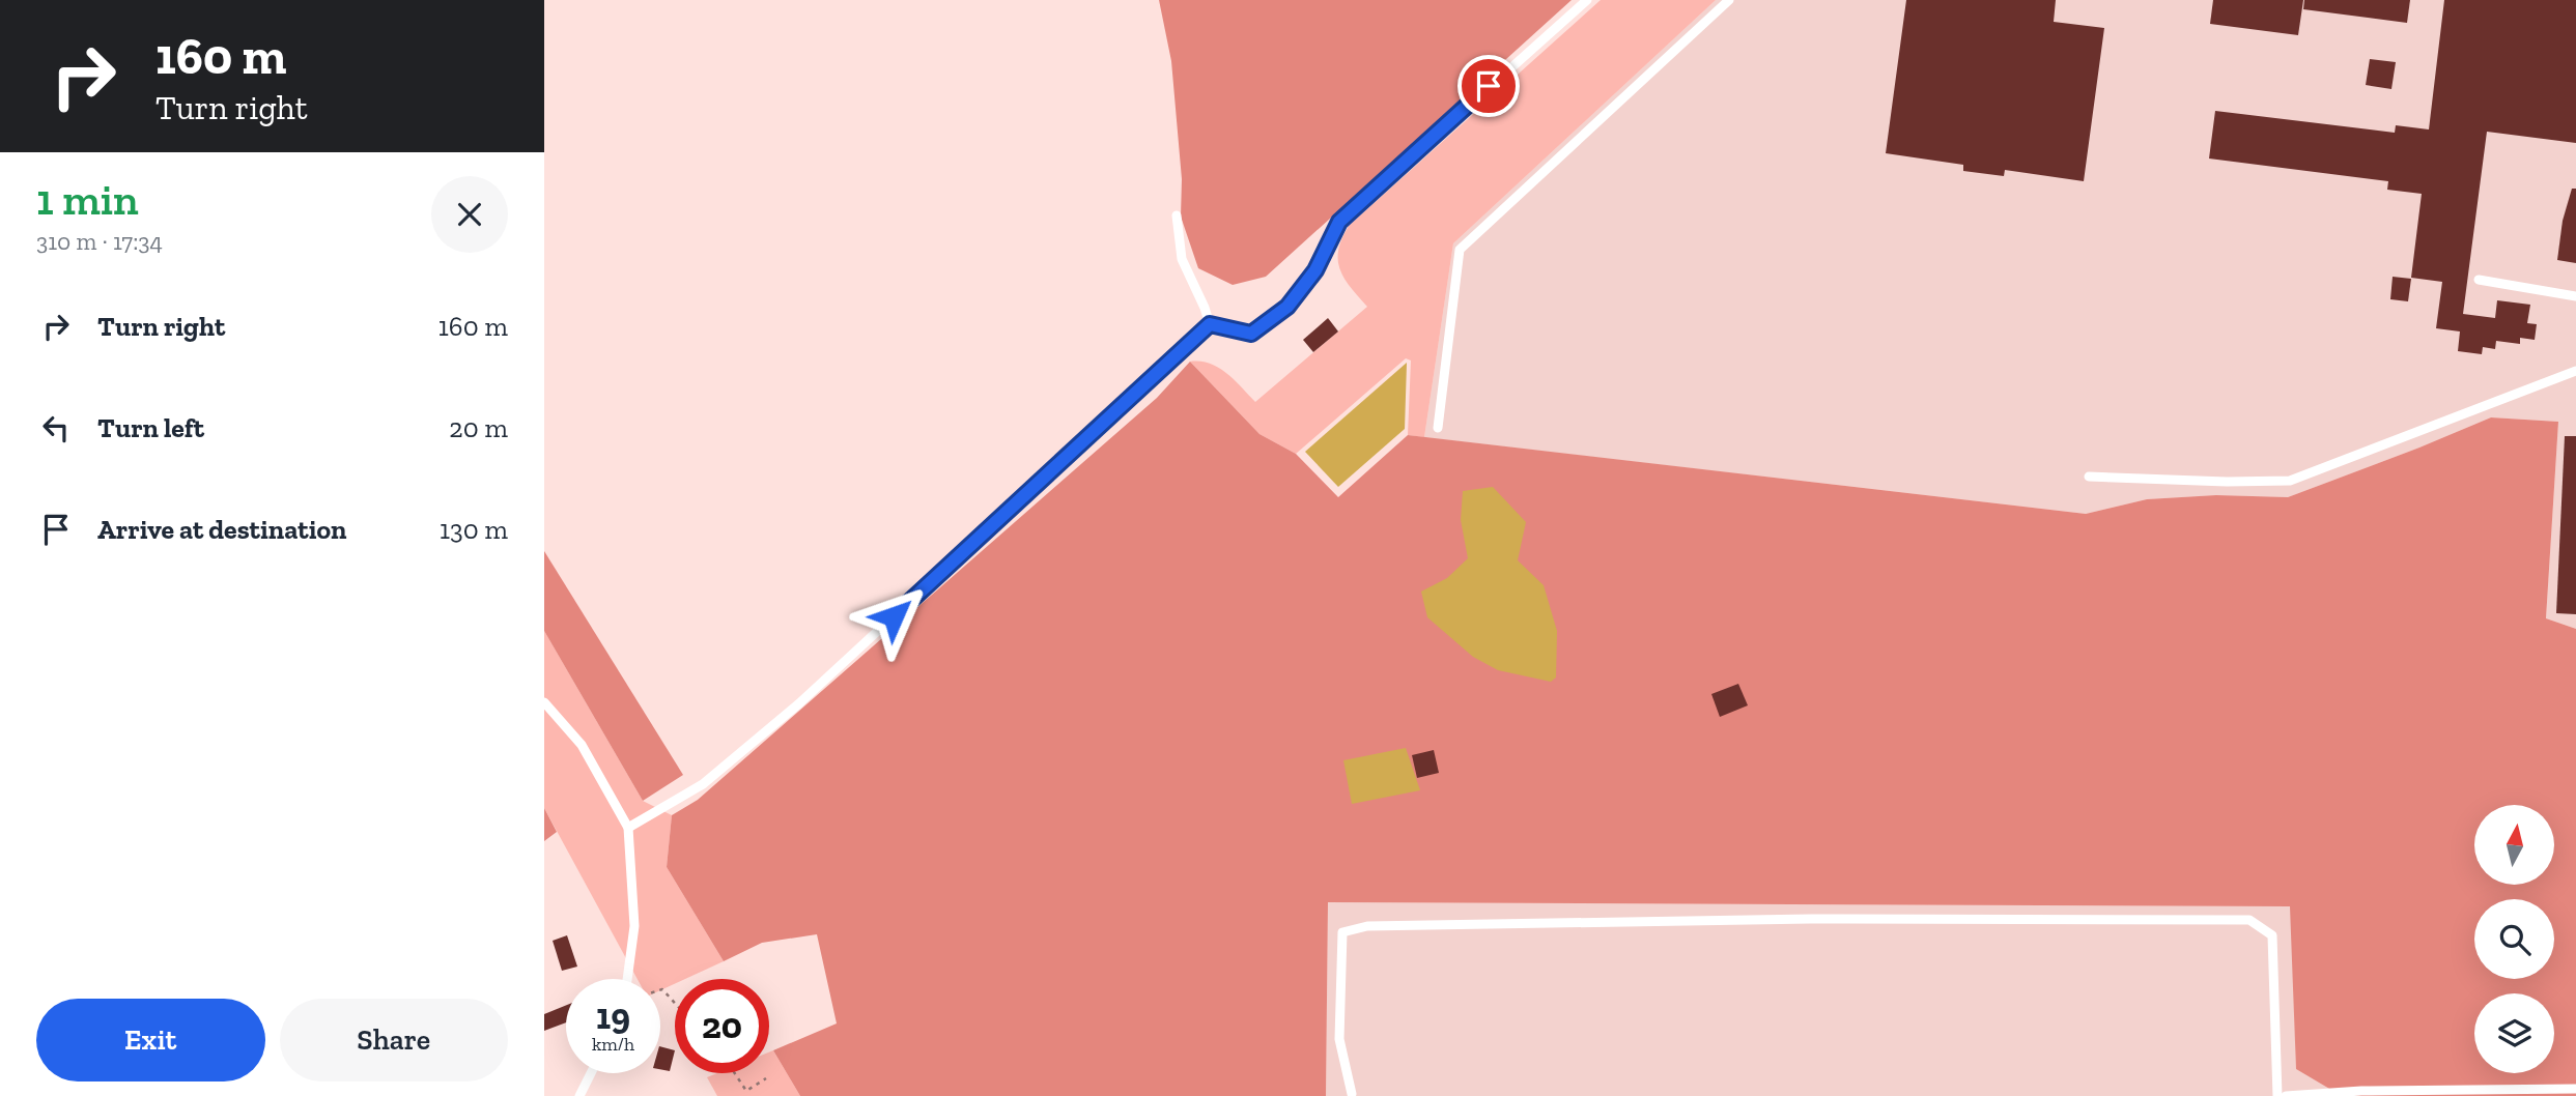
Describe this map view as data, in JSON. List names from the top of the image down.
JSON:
{
  "north": "top",
  "page": {
    "turn": ["160 m", "Turn right"],
    "heading": ["1 min", "310 m · 17:34"],
    "list": [
      {
        "name": "Turn right",
        "value": "160 m"
      },
      {
        "name": "Turn left",
        "value": "20 m"
      },
      {
        "name": "Arrive at destination",
        "value": "130 m"
      }
    ],
    "speed": "19 km/h",
    "limit": "20",
    "buttons": ["Exit", "Share"]
  }
}
